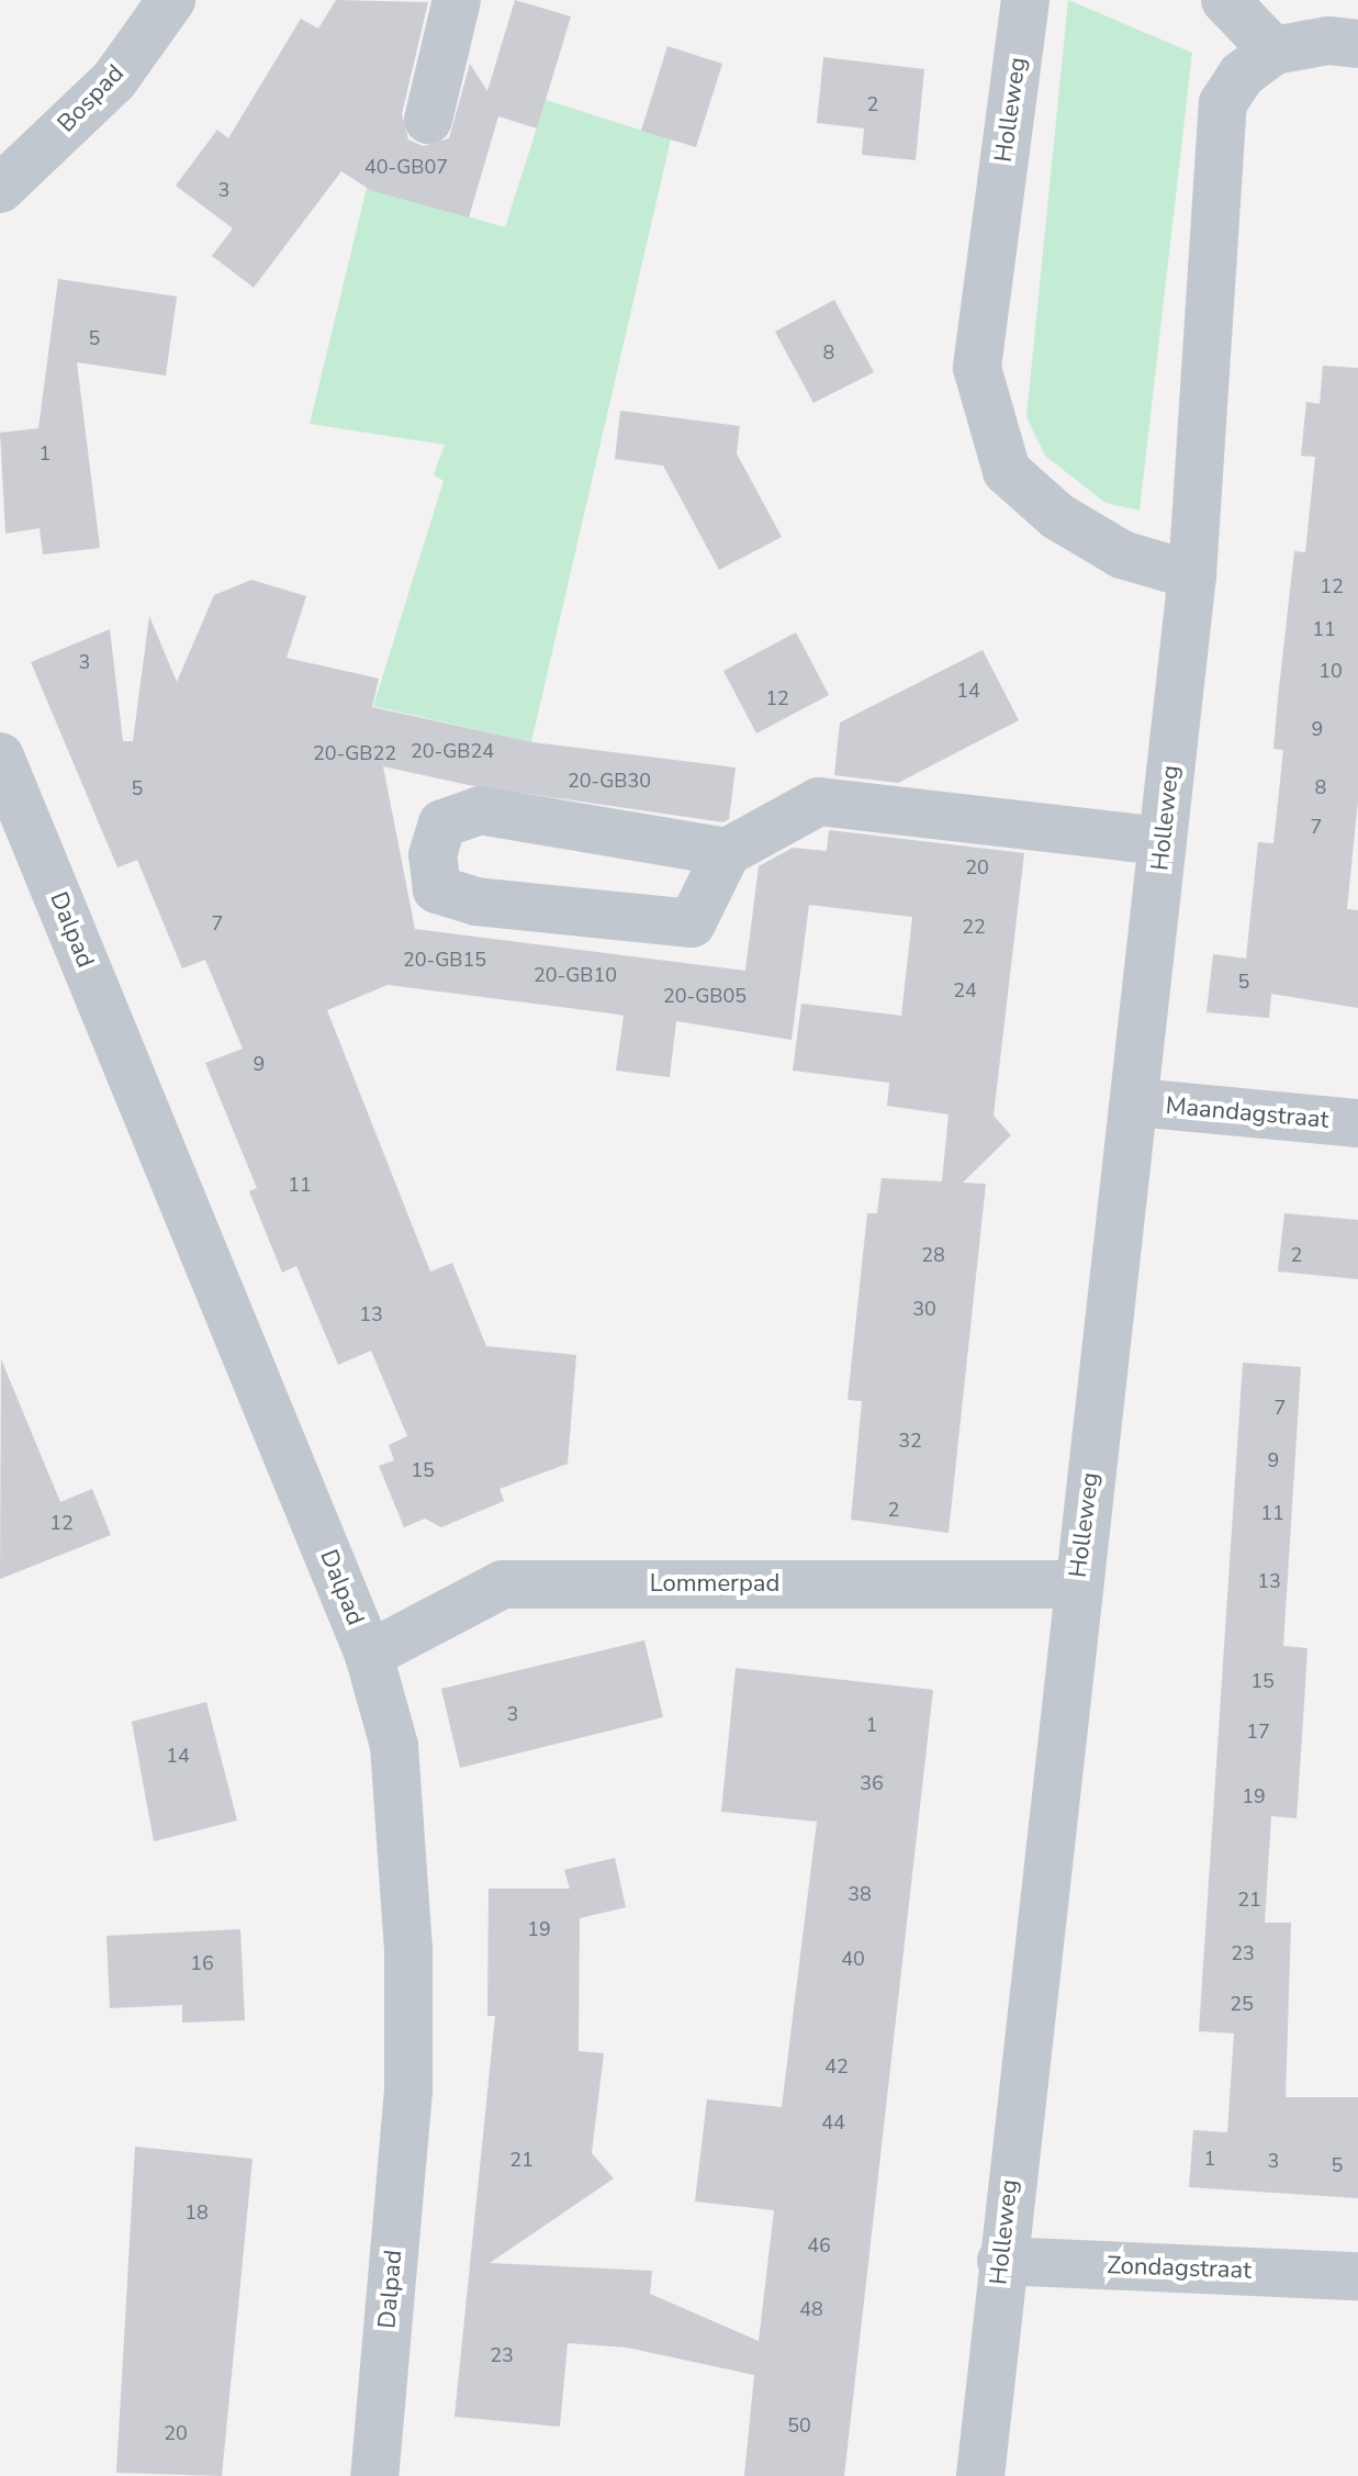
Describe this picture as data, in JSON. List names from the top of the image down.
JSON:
{
  "streets": {
    "street": [
      "Bospad",
      "Holleweg",
      "Dalpad",
      "Maandagstraat",
      "Lommerpad",
      "Zondagstraat"
    ]
  },
  "crossings": [
    ["Holleweg", "Maandagstraat"],
    ["Holleweg", "Lommerpad"],
    ["Holleweg", "Zondagstraat"],
    ["Dalpad", "Lommerpad"]
  ],
  "house_numbers": [
    "2",
    "40-GB07",
    "3",
    "5",
    "8",
    "1",
    "12",
    "11",
    "3",
    "10",
    "14",
    "12",
    "9",
    "20-GB24",
    "20-GB22",
    "20-GB30",
    "8",
    "5",
    "7",
    "20",
    "7",
    "22",
    "20-GB15",
    "20-GB10",
    "5",
    "24",
    "20-GB05",
    "9",
    "11",
    "28",
    "2",
    "30",
    "13",
    "7",
    "32",
    "9",
    "15",
    "2",
    "11",
    "12",
    "13",
    "15",
    "3",
    "1",
    "17",
    "14",
    "36",
    "19",
    "38",
    "21",
    "19",
    "23",
    "40",
    "16",
    "25",
    "42",
    "44",
    "1",
    "21",
    "3",
    "5",
    "18",
    "46",
    "48",
    "23",
    "50",
    "20"
  ]
}
